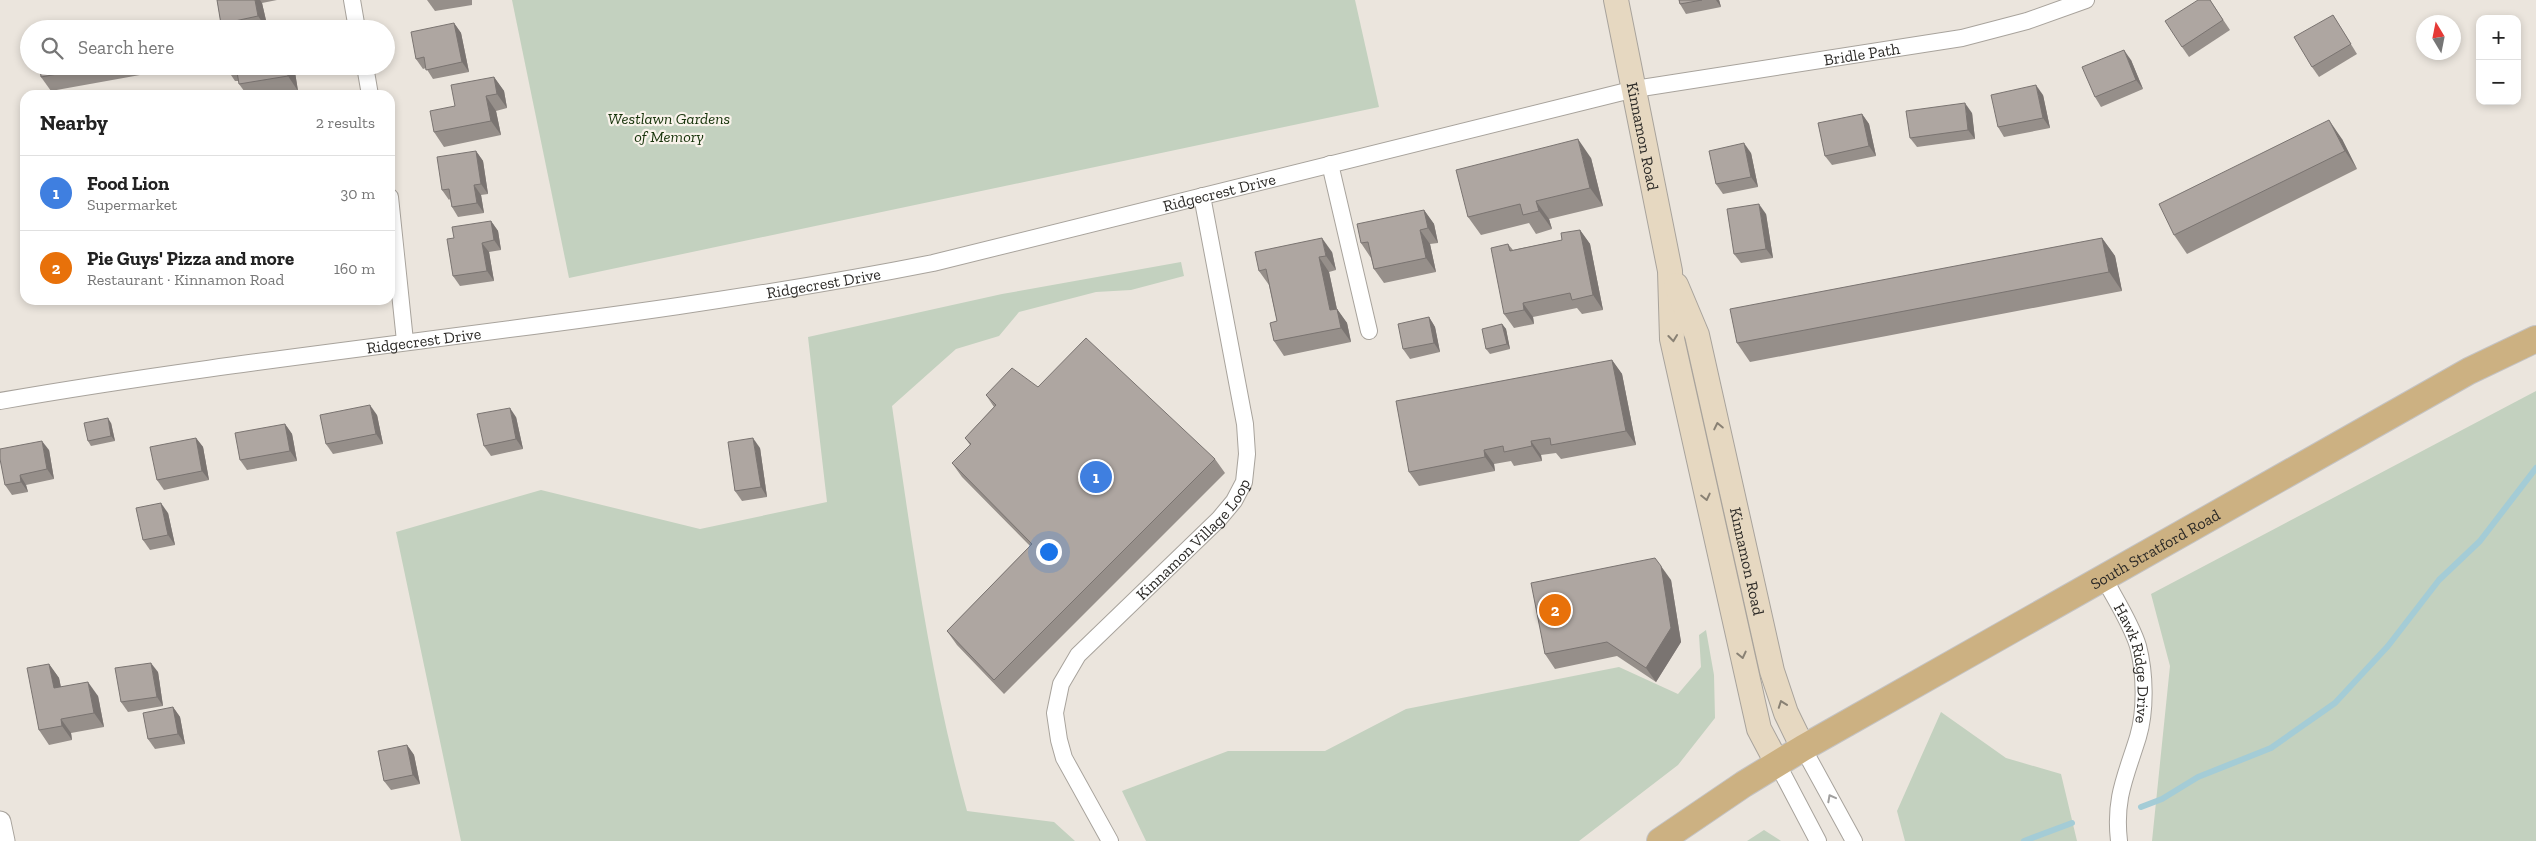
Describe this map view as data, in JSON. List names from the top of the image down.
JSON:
{
  "streets": {
    "main road": ["Kinnamon Road", "South Stratford Road"],
    "street": [
      "Bridle Path",
      "Ridgecrest Drive",
      "Kinnamon Village Loop",
      "Hawk Ridge Drive"
    ]
  },
  "crossings": [
    ["Bridle Path", "Kinnamon Road"],
    ["Bridle Path", "Ridgecrest Drive"],
    ["Kinnamon Road", "Ridgecrest Drive"],
    ["Kinnamon Road", "South Stratford Road"],
    ["Ridgecrest Drive", "Kinnamon Village Loop"],
    ["South Stratford Road", "Hawk Ridge Drive"]
  ],
  "parks": ["Westlawn Gardens of Memory"],
  "north": "top",
  "page": {
    "map_buttons": ["+", "−"],
    "search": "Search here",
    "heading": ["Nearby", "2 results"],
    "list": [
      {
        "mark": "1",
        "name": "Food Lion",
        "note": "Supermarket",
        "value": "30 m"
      },
      {
        "mark": "2",
        "name": "Pie Guys' Pizza and more",
        "note": "Restaurant · Kinnamon Road",
        "value": "160 m"
      }
    ],
    "pins": ["1", "2"]
  }
}
